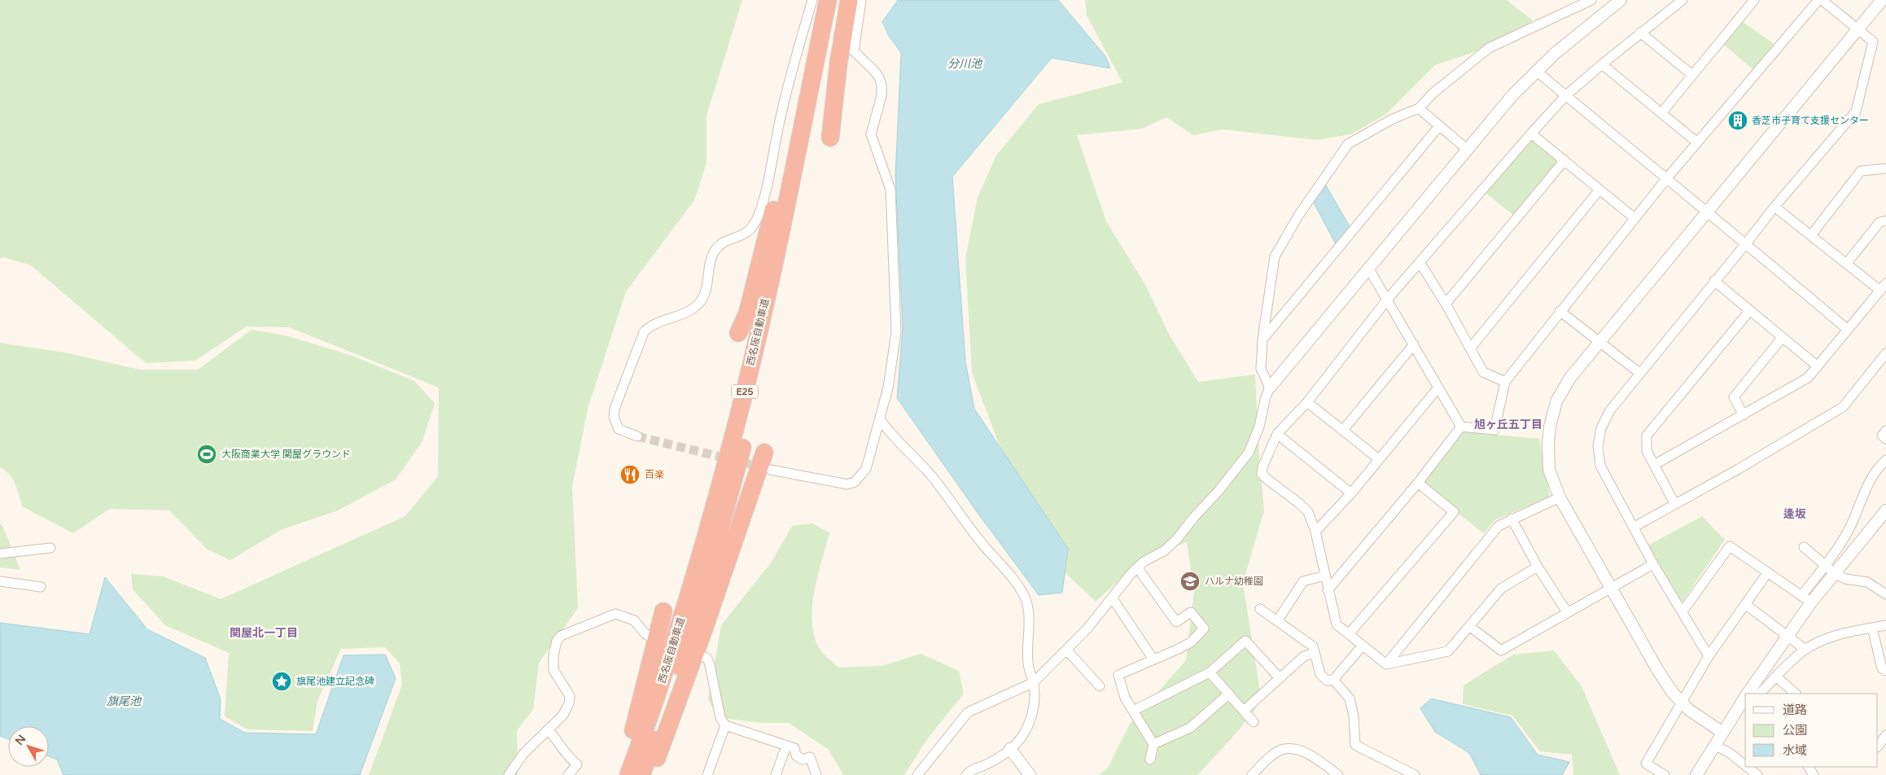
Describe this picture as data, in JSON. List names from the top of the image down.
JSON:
{
  "streets": {
    "highway": ["西名阪自動車道", "E25"]
  },
  "districts": ["旭ヶ丘五丁目", "逢坂", "関屋北一丁目"],
  "water": ["分川池", "旗尾池"],
  "places": {
    "building": ["香芝市子育て支援センター"],
    "sports": ["大阪商業大学 関屋グラウンド"],
    "restaurant": ["百楽"],
    "school or university": ["ハルナ幼稚園"],
    "place": ["旗尾池建立記念碑"]
  },
  "legend": ["道路", "公園", "水域"],
  "north": "top left"
}
